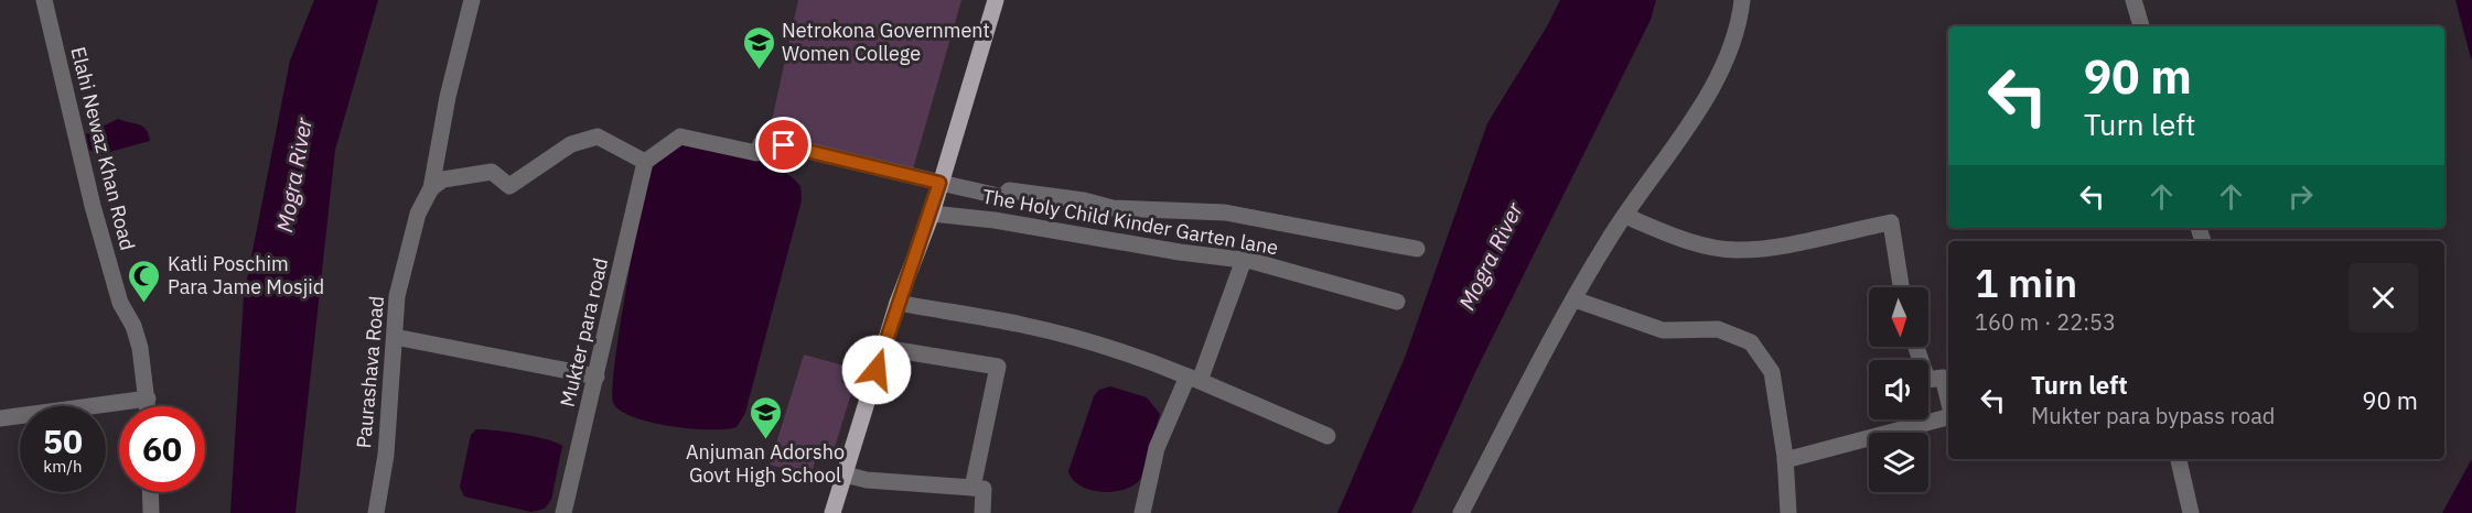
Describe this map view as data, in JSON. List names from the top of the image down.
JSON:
{
  "streets": {
    "street": [
      "Elahi Newaz Khan Road",
      "The Holy Child Kinder Garten lane",
      "Mukter para road",
      "Paurashava Road"
    ]
  },
  "water": ["Mogra River"],
  "places": {
    "school or university": ["Netrokona Government Women College", "Anjuman Adorsho Govt High School"],
    "mosque": ["Katli Poschim Para Jame Mosjid"]
  },
  "north": "bottom",
  "page": {
    "turn": ["90 m", "Turn left"],
    "heading": ["1 min", "160 m · 22:53"],
    "list": [
      {
        "name": "Turn left",
        "note": "Mukter para bypass road",
        "value": "90 m"
      }
    ],
    "speed": "50 km/h",
    "limit": "60"
  }
}
